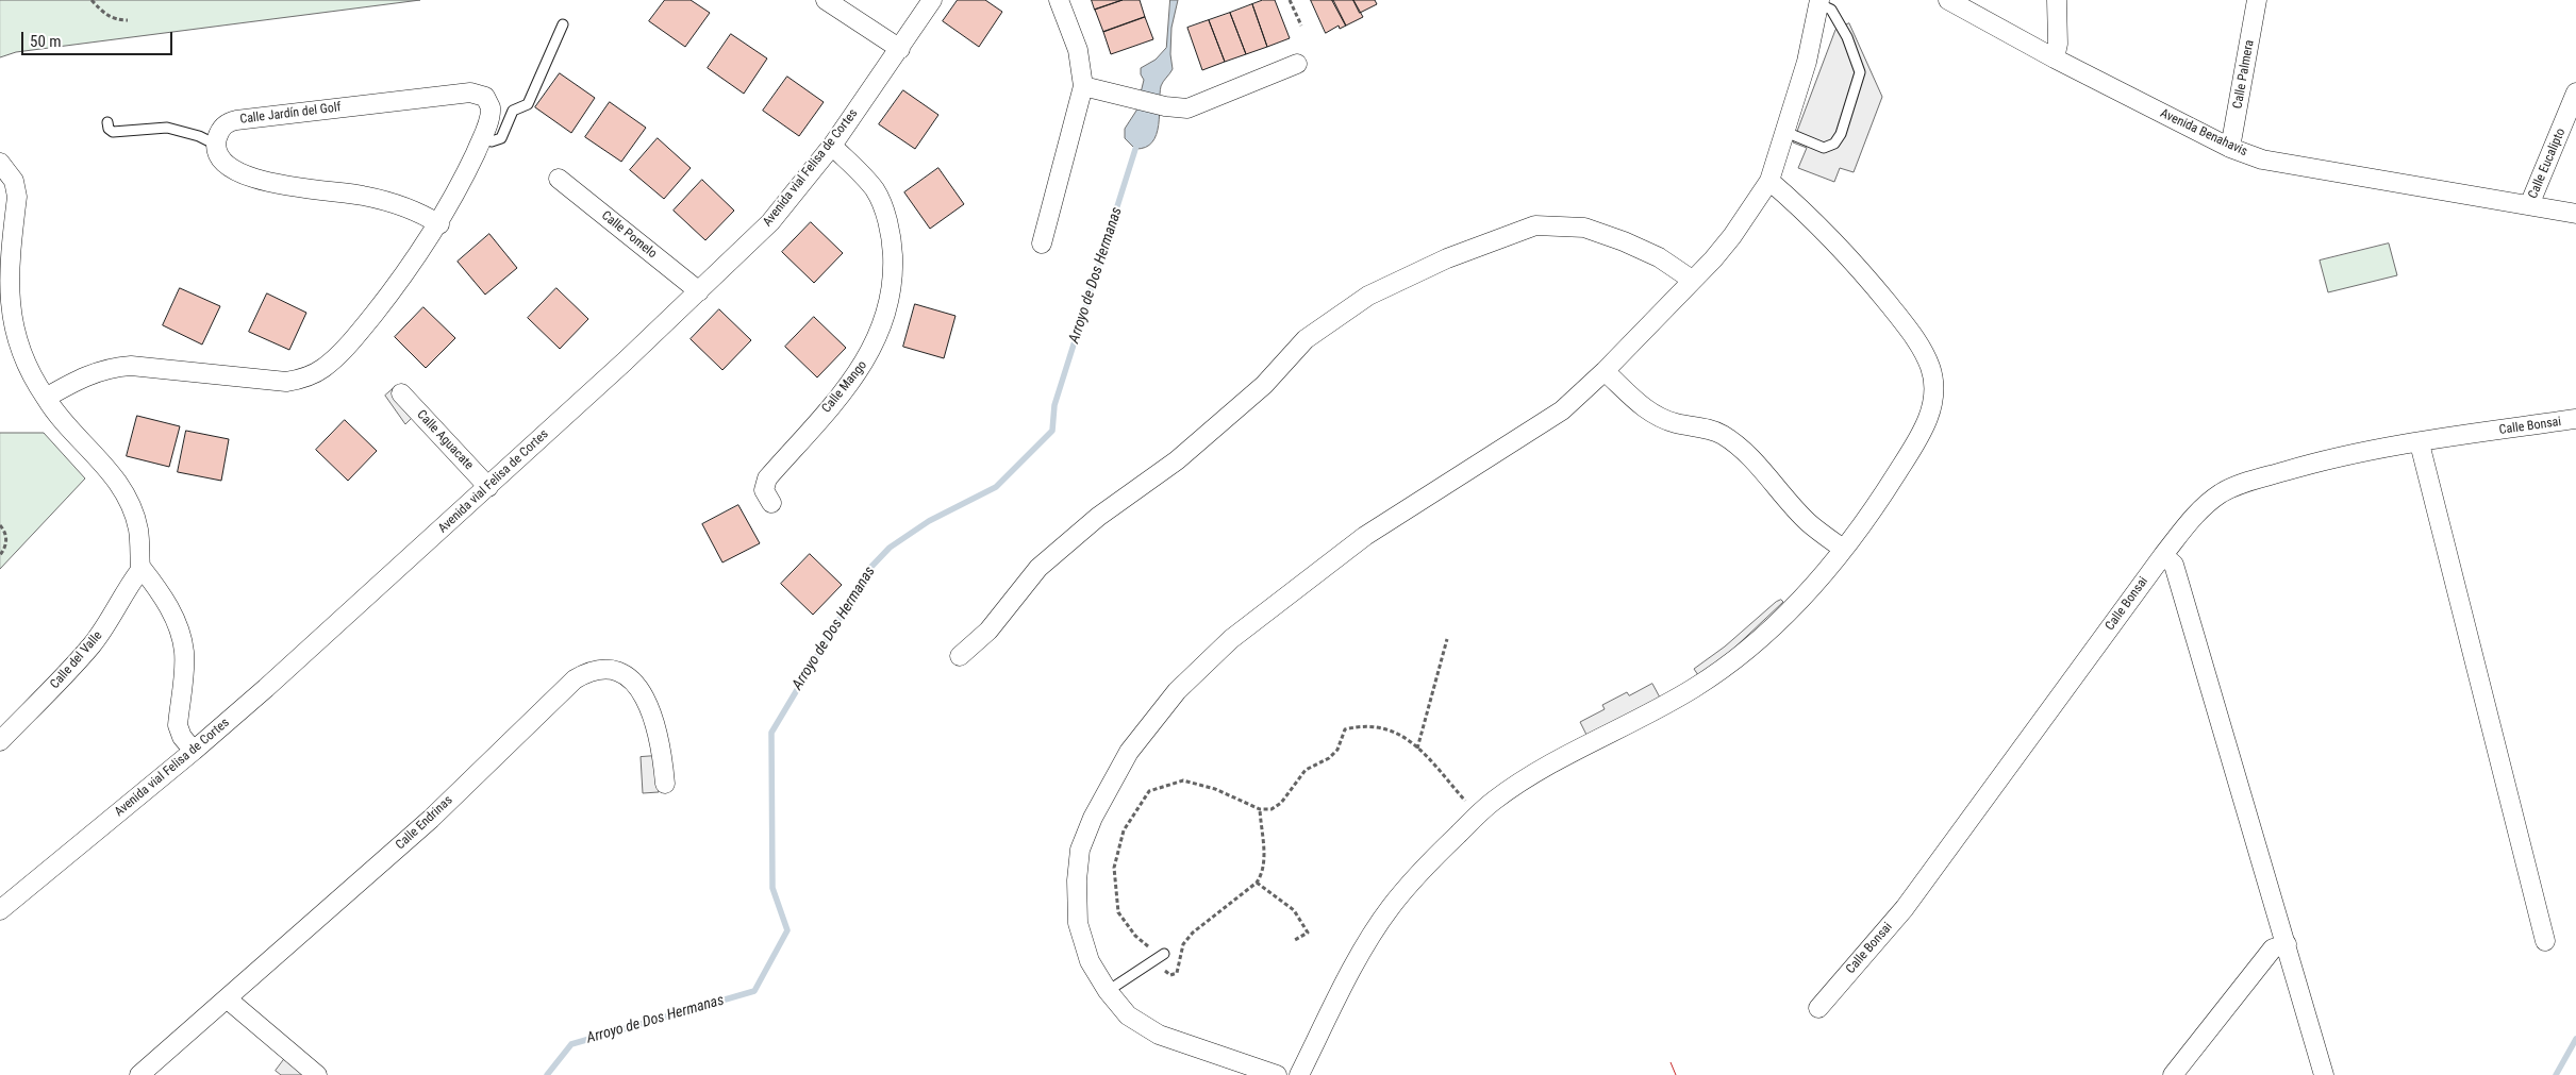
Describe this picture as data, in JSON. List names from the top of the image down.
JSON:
{
  "streets": {
    "street": [
      "Calle Palmera",
      "Calle Jardín del Golf",
      "Avenida Benahavis",
      "Calle Eucalipto",
      "Avenida vial Felisa de Cortes",
      "Calle Pomelo",
      "Calle Mango",
      "Calle Bonsai",
      "Calle Aguacate",
      "Calle del Valle",
      "Calle Endrinas"
    ]
  },
  "crossings": [
    ["Calle Palmera", "Avenida Benahavis"],
    ["Avenida Benahavis", "Calle Eucalipto"],
    ["Avenida vial Felisa de Cortes", "Calle Pomelo"],
    ["Avenida vial Felisa de Cortes", "Calle Mango"],
    ["Avenida vial Felisa de Cortes", "Calle Aguacate"]
  ],
  "water": ["Arroyo de Dos Hermanas"],
  "scale_bar": "50 m"
}
